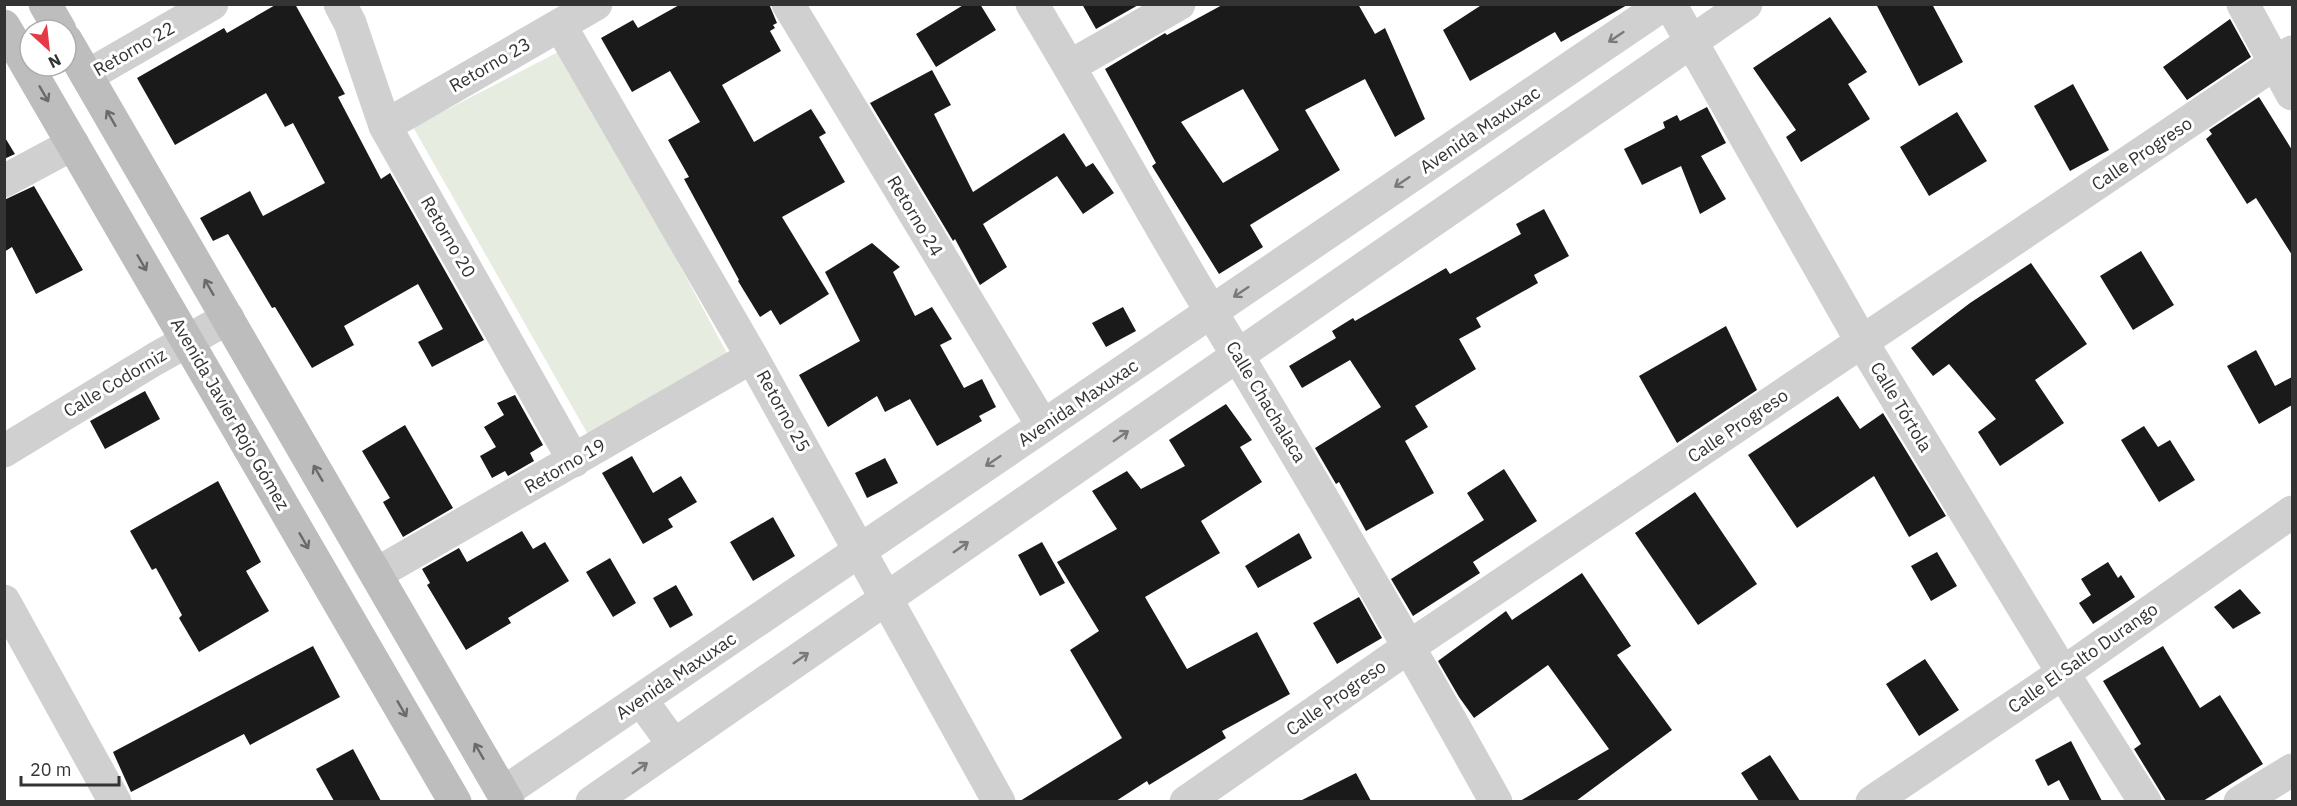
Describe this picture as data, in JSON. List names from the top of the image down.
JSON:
{
  "streets": {
    "main road": ["Avenida Javier Rojo Gómez"],
    "street": [
      "Retorno 22",
      "Retorno 23",
      "Avenida Maxuxac",
      "Calle Progreso",
      "Retorno 24",
      "Retorno 20",
      "Calle Codorniz",
      "Calle Chachalaca",
      "Calle Tórtola",
      "Retorno 25",
      "Retorno 19",
      "Calle El Salto Durango"
    ]
  },
  "crossings": [
    ["Retorno 23", "Retorno 20"],
    ["Retorno 23", "Retorno 25"],
    ["Avenida Maxuxac", "Retorno 24"],
    ["Avenida Maxuxac", "Calle Chachalaca"],
    ["Avenida Maxuxac", "Retorno 25"],
    ["Calle Progreso", "Calle Chachalaca"],
    ["Calle Progreso", "Calle Tórtola"],
    ["Retorno 20", "Retorno 19"],
    ["Calle Codorniz", "Avenida Javier Rojo Gómez"],
    ["Calle Tórtola", "Calle El Salto Durango"],
    ["Retorno 25", "Retorno 19"]
  ],
  "scale_bar": "20 m",
  "north": "bottom right"
}
